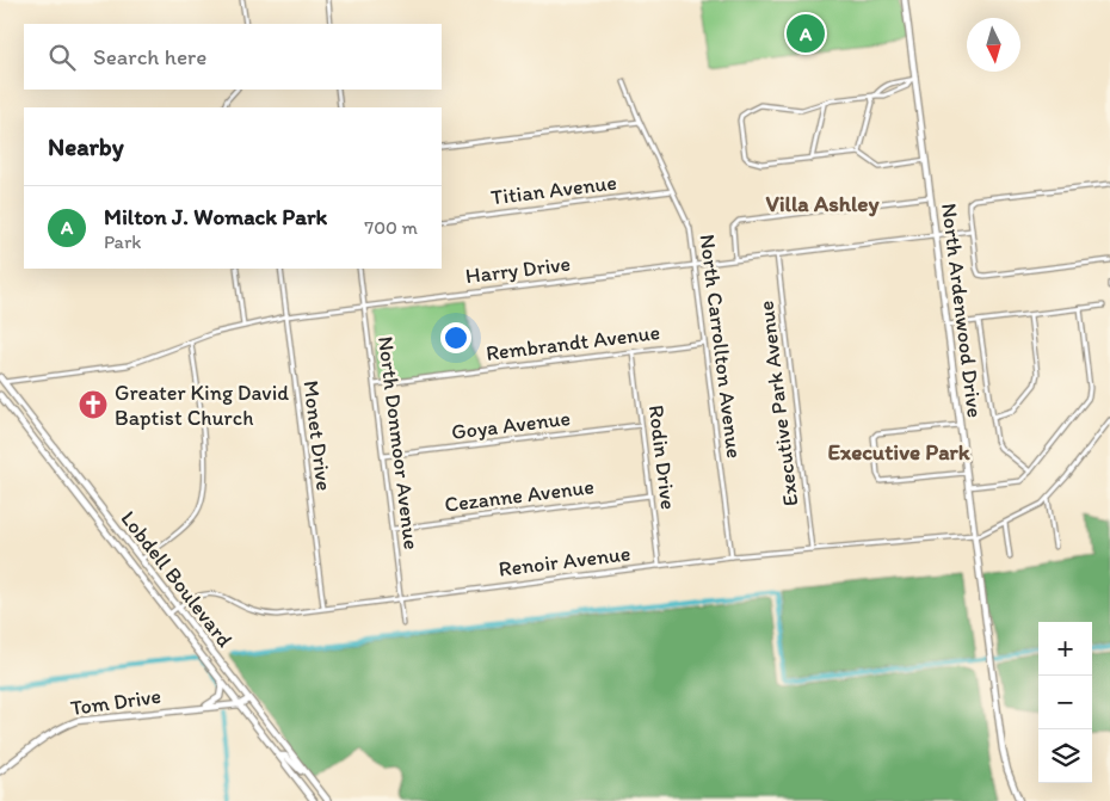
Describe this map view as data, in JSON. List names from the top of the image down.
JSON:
{
  "streets": {
    "main road": ["North Ardenwood Drive", "Lobdell Boulevard", "Tom Drive"],
    "street": [
      "Titian Avenue",
      "Harry Drive",
      "Rembrandt Avenue",
      "North Carrollton Avenue",
      "Executive Park Avenue",
      "Goya Avenue",
      "Monet Drive",
      "North Donmoor Avenue",
      "Rodin Drive",
      "Cezanne Avenue",
      "Renoir Avenue"
    ]
  },
  "crossings": [
    ["Titian Avenue", "North Carrollton Avenue"],
    ["Harry Drive", "North Ardenwood Drive"],
    ["Harry Drive", "North Carrollton Avenue"],
    ["Harry Drive", "Executive Park Avenue"],
    ["Harry Drive", "Monet Drive"],
    ["Harry Drive", "North Donmoor Avenue"],
    ["Harry Drive", "Lobdell Boulevard"],
    ["North Ardenwood Drive", "Renoir Avenue"],
    ["Rembrandt Avenue", "North Carrollton Avenue"],
    ["Rembrandt Avenue", "North Donmoor Avenue"],
    ["Rembrandt Avenue", "Rodin Drive"],
    ["North Carrollton Avenue", "Renoir Avenue"],
    ["Executive Park Avenue", "Renoir Avenue"],
    ["Goya Avenue", "North Donmoor Avenue"],
    ["Goya Avenue", "Rodin Drive"],
    ["Monet Drive", "Renoir Avenue"],
    ["North Donmoor Avenue", "Cezanne Avenue"],
    ["North Donmoor Avenue", "Renoir Avenue"],
    ["Rodin Drive", "Cezanne Avenue"],
    ["Rodin Drive", "Renoir Avenue"],
    ["Renoir Avenue", "Lobdell Boulevard"],
    ["Lobdell Boulevard", "Tom Drive"]
  ],
  "districts": ["Villa Ashley", "Executive Park"],
  "places": {
    "church": ["Greater King David Baptist Church"]
  },
  "north": "bottom",
  "page": {
    "pins": "A",
    "search": "Search here",
    "heading": "Nearby",
    "list": [
      {
        "mark": "A",
        "name": "Milton J. Womack Park",
        "note": "Park",
        "value": "700 m"
      }
    ],
    "map_buttons": ["+", "−"]
  }
}
